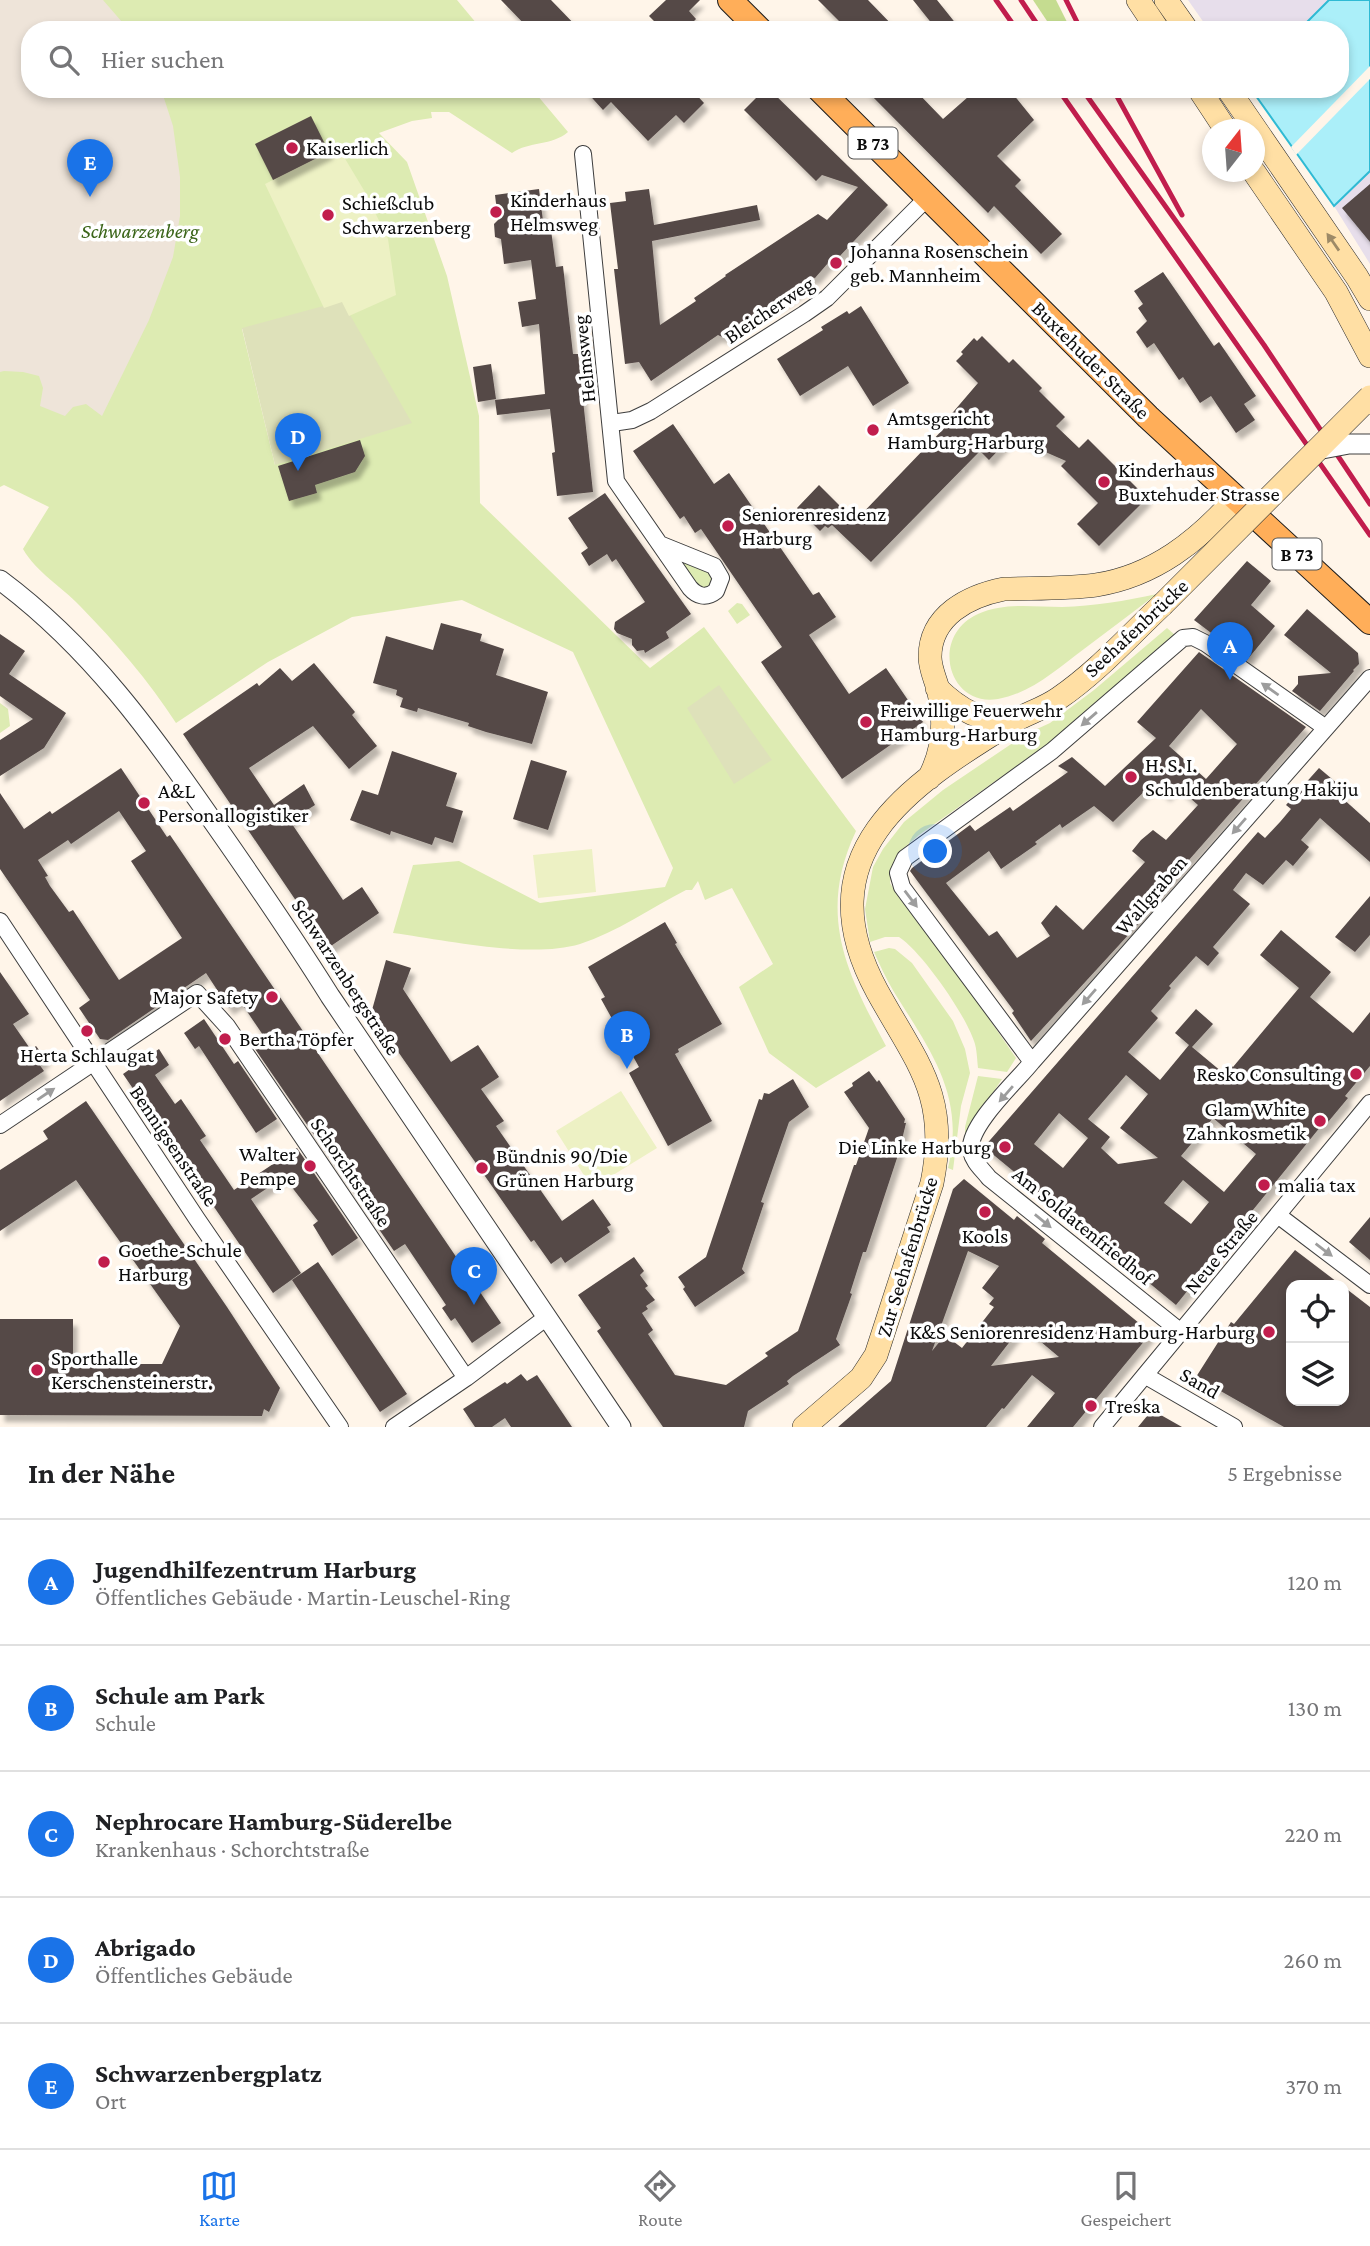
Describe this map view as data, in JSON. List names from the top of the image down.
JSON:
{
  "streets": {
    "main road": [
      "B 73",
      "Buxtehuder Straße",
      "Seehafenbrücke",
      "Zur Seehafenbrücke"
    ],
    "street": [
      "Bleicherweg",
      "Helmsweg",
      "Wallgraben",
      "Schwarzenbergstraße",
      "Bennigsenstraße",
      "Schorchtstraße",
      "Am Soldatenfriedhof",
      "Neue Straße",
      "Sand"
    ]
  },
  "crossings": [
    ["Bleicherweg", "Helmsweg"],
    ["Bleicherweg", "Buxtehuder Straße"],
    ["Seehafenbrücke", "Zur Seehafenbrücke"],
    ["Wallgraben", "Am Soldatenfriedhof"],
    ["Bennigsenstraße", "Schorchtstraße"],
    ["Am Soldatenfriedhof", "Neue Straße"],
    ["Neue Straße", "Sand"]
  ],
  "one_way": ["Wallgraben", "Am Soldatenfriedhof"],
  "parks": ["Schwarzenberg"],
  "places": [
    "Kaiserlich",
    "Kinderhaus Helmsweg",
    "Schießclub Schwarzenberg",
    "Johanna Rosenschein geb. Mannheim",
    "Amtsgericht Hamburg-Harburg",
    "Kinderhaus Buxtehuder Strasse",
    "Seniorenresidenz Harburg",
    "Freiwillige Feuerwehr Hamburg-Harburg",
    "H. S. I. Schuldenberatung Hakiju",
    "A&L Personallogistiker",
    "Major Safety",
    "Herta Schlaugat",
    "Bertha Töpfer",
    "Resko Consulting",
    "Glam White Zahnkosmetik",
    "Die Linke Harburg",
    "Walter Pempe",
    "Bündnis 90/Die Grünen Harburg",
    "malia tax",
    "Kools",
    "Goethe-Schule Harburg",
    "K&S Seniorenresidenz Hamburg-Harburg",
    "Sporthalle Kerschensteinerstr.",
    "Treska"
  ],
  "north": "top",
  "page": {
    "search": "Hier suchen",
    "pins": [
      "E",
      "D",
      "A",
      "B",
      "C"
    ],
    "heading": ["In der Nähe", "5 Ergebnisse"],
    "list": [
      {
        "mark": "A",
        "name": "Jugendhilfezentrum Harburg",
        "note": "Öffentliches Gebäude · Martin-Leuschel-Ring",
        "value": "120 m"
      },
      {
        "mark": "B",
        "name": "Schule am Park",
        "note": "Schule",
        "value": "130 m"
      },
      {
        "mark": "C",
        "name": "Nephrocare Hamburg-Süderelbe",
        "note": "Krankenhaus · Schorchtstraße",
        "value": "220 m"
      },
      {
        "mark": "D",
        "name": "Abrigado",
        "note": "Öffentliches Gebäude",
        "value": "260 m"
      },
      {
        "mark": "E",
        "name": "Schwarzenbergplatz",
        "note": "Ort",
        "value": "370 m"
      }
    ],
    "nav": ["Karte", "Route", "Gespeichert"]
  }
}
